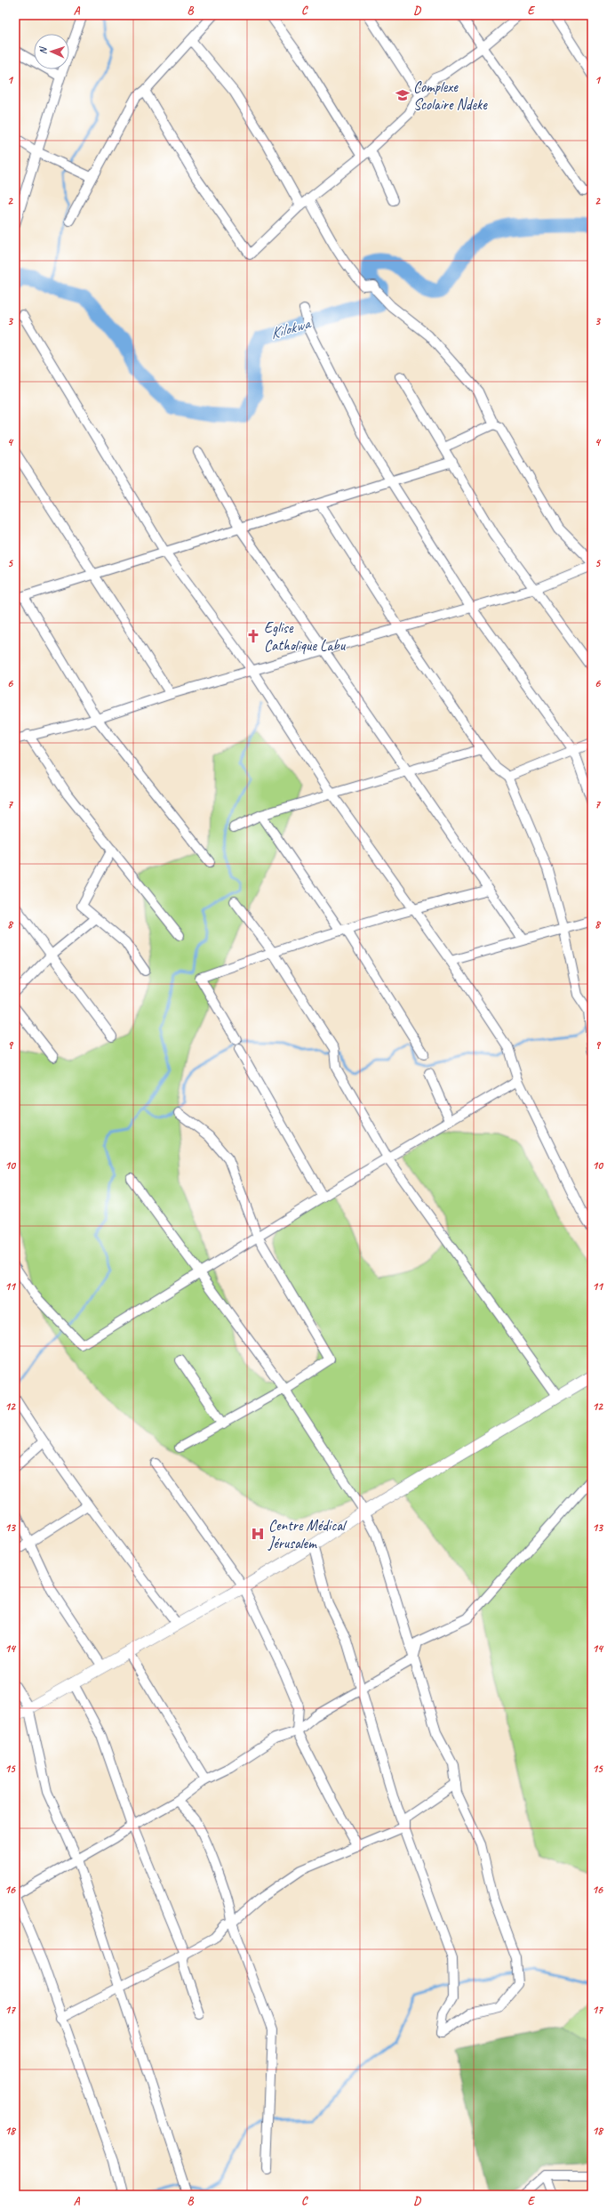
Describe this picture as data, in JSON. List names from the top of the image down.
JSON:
{
  "water": ["Kilokwa"],
  "places": {
    "school or university": ["Complexe Scolaire Ndeke"],
    "church": ["Eglise Catholique Labu"],
    "hospital": ["Centre Médical Jérusalem"]
  },
  "north": "left",
  "grid": {
    "columns": [
      "A",
      "B",
      "C",
      "D",
      "E"
    ],
    "rows": [
      "1",
      "2",
      "3",
      "4",
      "5",
      "6",
      "7",
      "8",
      "9",
      "10",
      "11",
      "12",
      "13",
      "14",
      "15",
      "16",
      "17",
      "18"
    ]
  }
}
